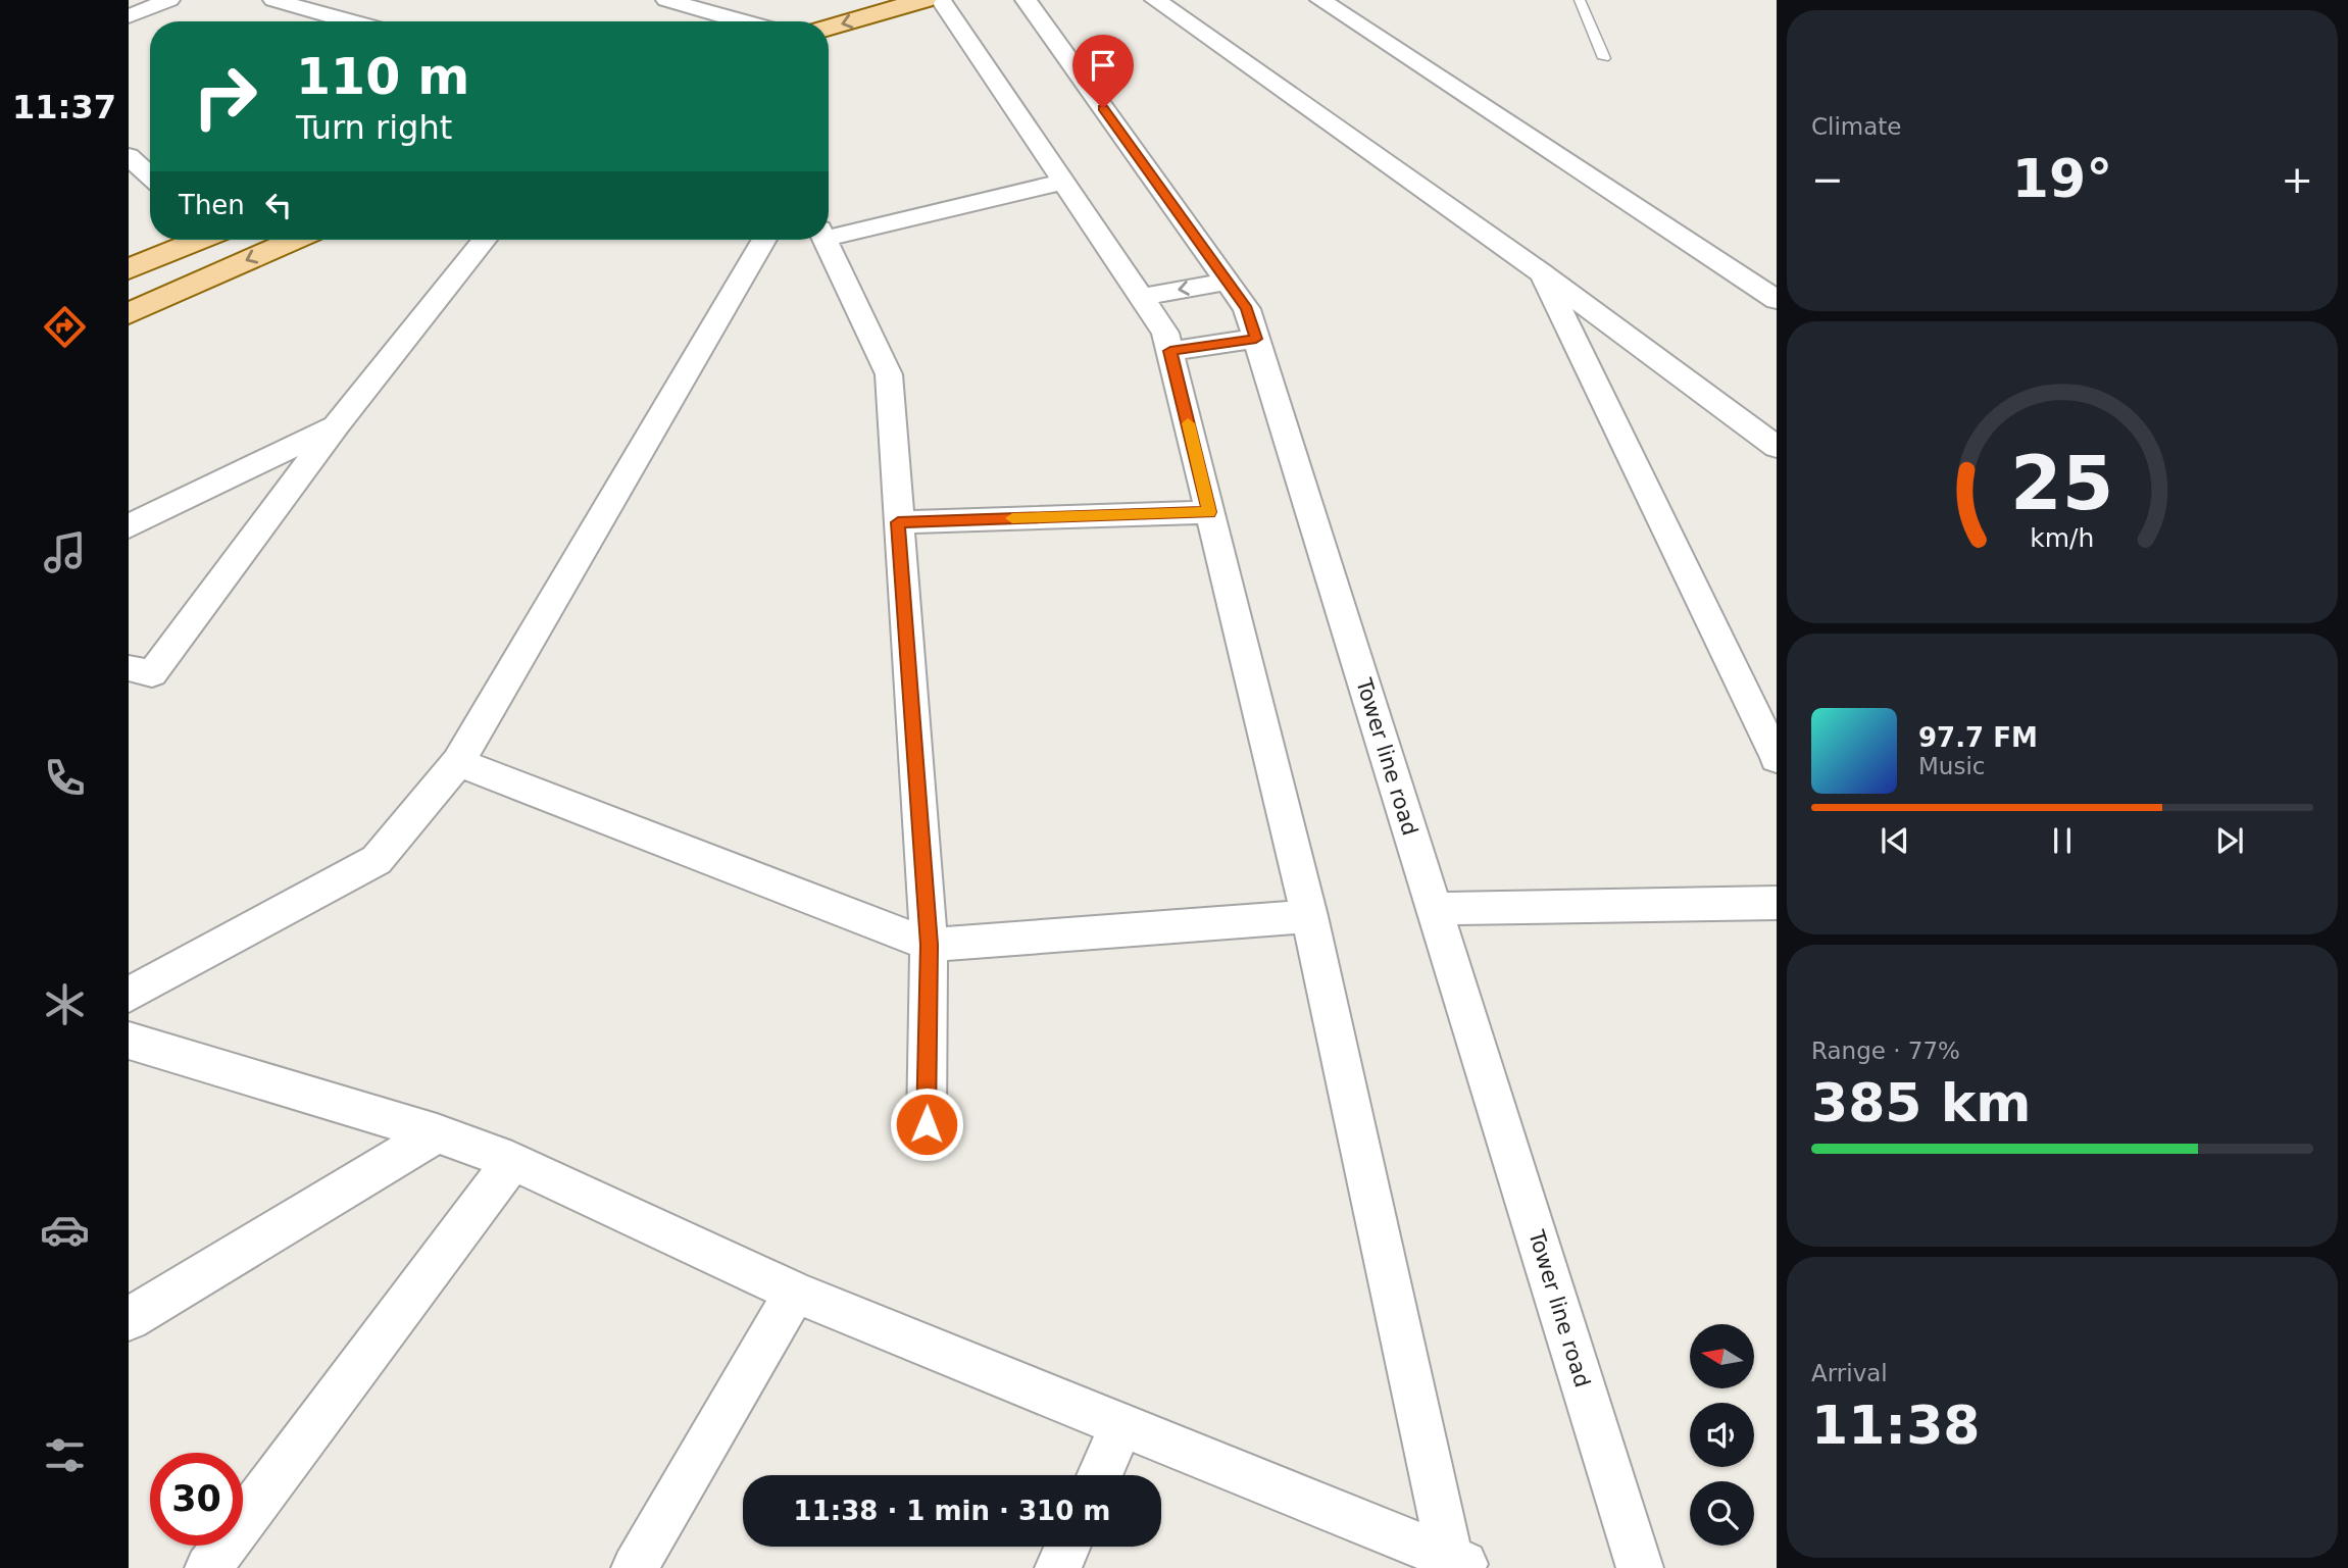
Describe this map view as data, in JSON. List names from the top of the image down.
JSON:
{
  "streets": {
    "street": ["Tower line road"]
  },
  "north": "left",
  "page": {
    "tabs": "11:37",
    "tile": [
      "Climate",
      ["Range · 77%", "385 km"],
      ["Arrival", "11:38"]
    ],
    "turn": ["110 m", "Turn right"],
    "heat": ["−", "19°", "+"],
    "then": "Then",
    "song": ["97.7 FM", "Music"],
    "limit": "30",
    "trip": "11:38 · 1 min · 310 m",
    "gauge": ["25", "km/h"]
  }
}
